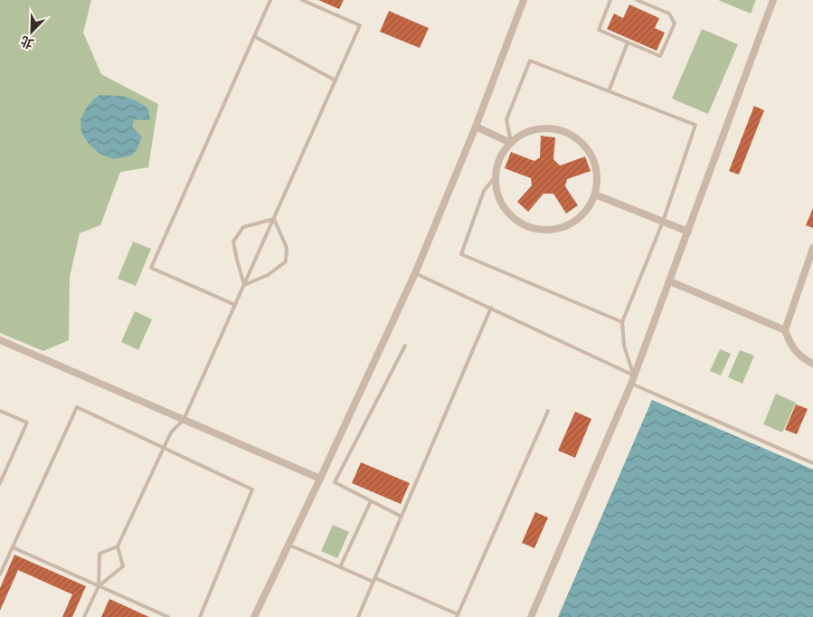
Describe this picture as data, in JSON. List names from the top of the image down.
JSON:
{
  "north": "bottom left"
}
